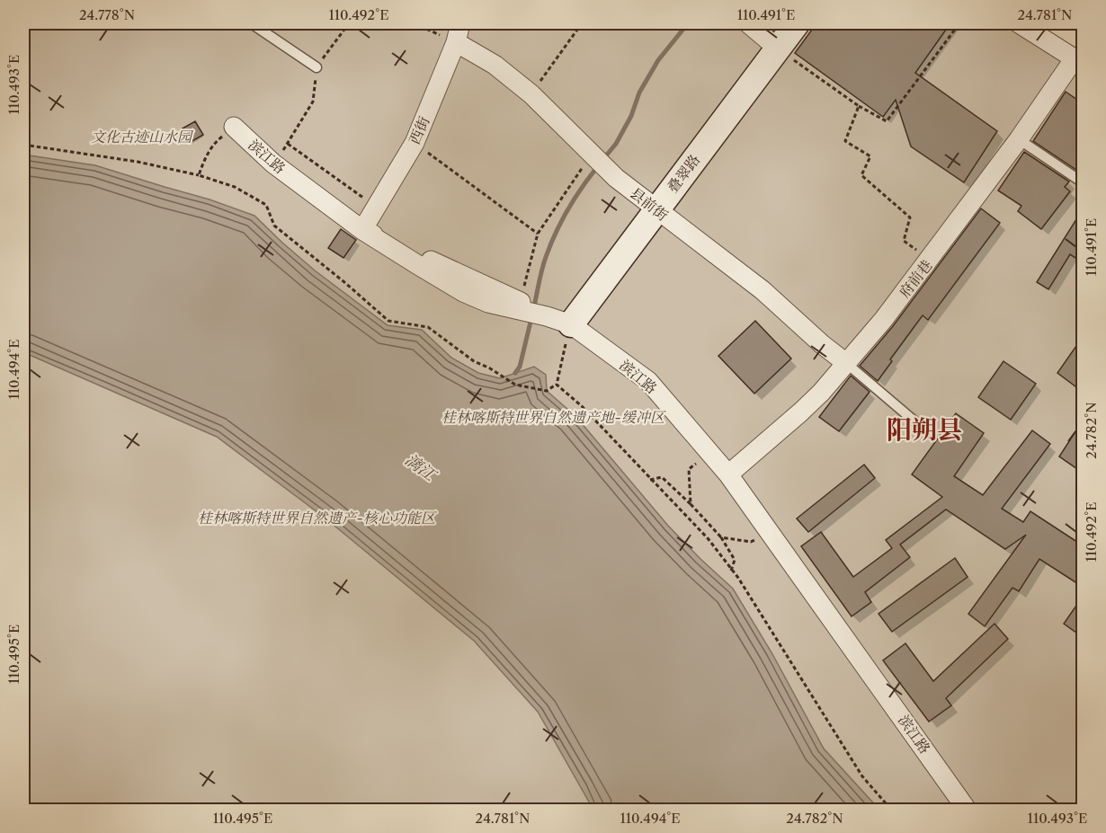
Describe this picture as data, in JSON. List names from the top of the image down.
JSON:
{
  "streets": {
    "street": [
      "西街",
      "滨江路",
      "叠翠路",
      "县前街",
      "府前巷"
    ]
  },
  "crossings": [
    ["西街", "滨江路"],
    ["西街", "县前街"],
    ["滨江路", "叠翠路"],
    ["滨江路", "府前巷"],
    ["叠翠路", "县前街"],
    ["县前街", "府前巷"]
  ],
  "districts": ["阳朔县"],
  "water": ["漓江"],
  "parks": ["文化古迹山水园", "桂林喀斯特世界自然遗产地-缓冲区", "桂林喀斯特世界自然遗产-核心功能区"],
  "coordinates": [
    "24.778°N",
    "110.492°E",
    "110.491°E",
    "24.781°N",
    "110.493°E",
    "110.494°E",
    "24.782°N",
    "110.495°E"
  ]
}
